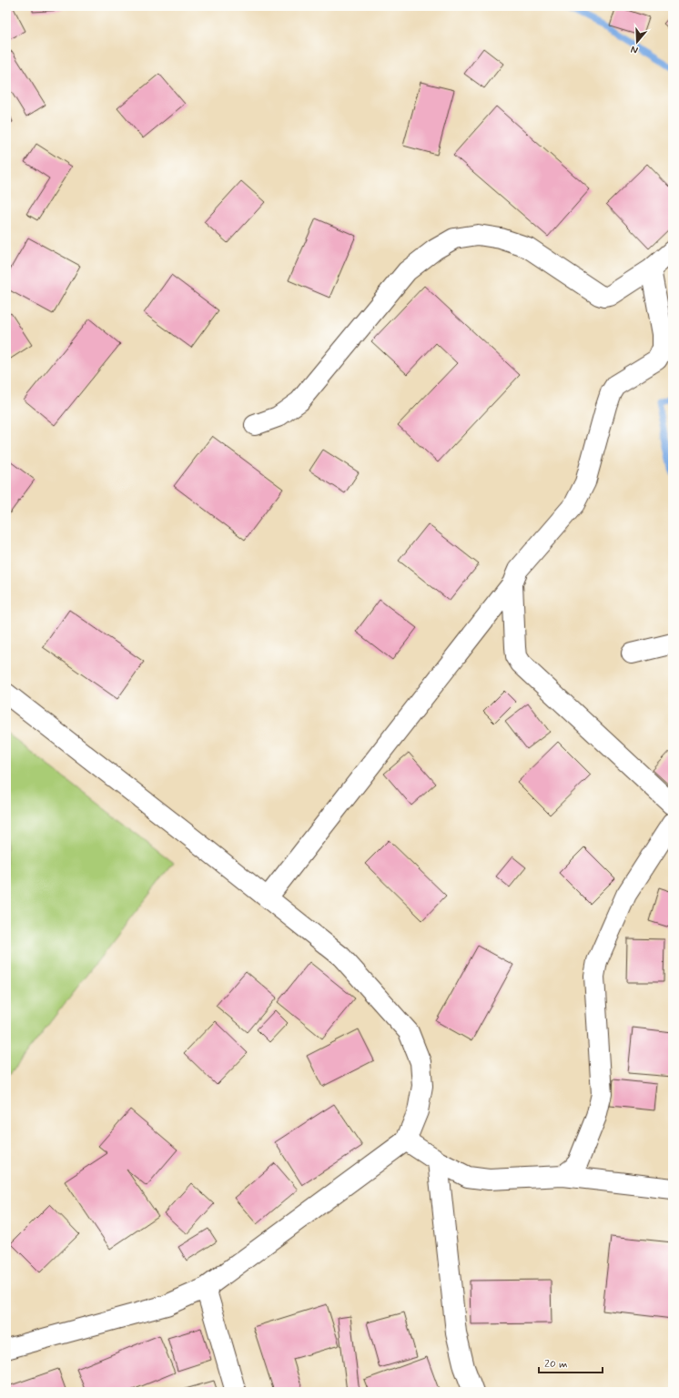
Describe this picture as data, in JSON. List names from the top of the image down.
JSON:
{
  "scale_bar": "20 m",
  "north": "bottom"
}
